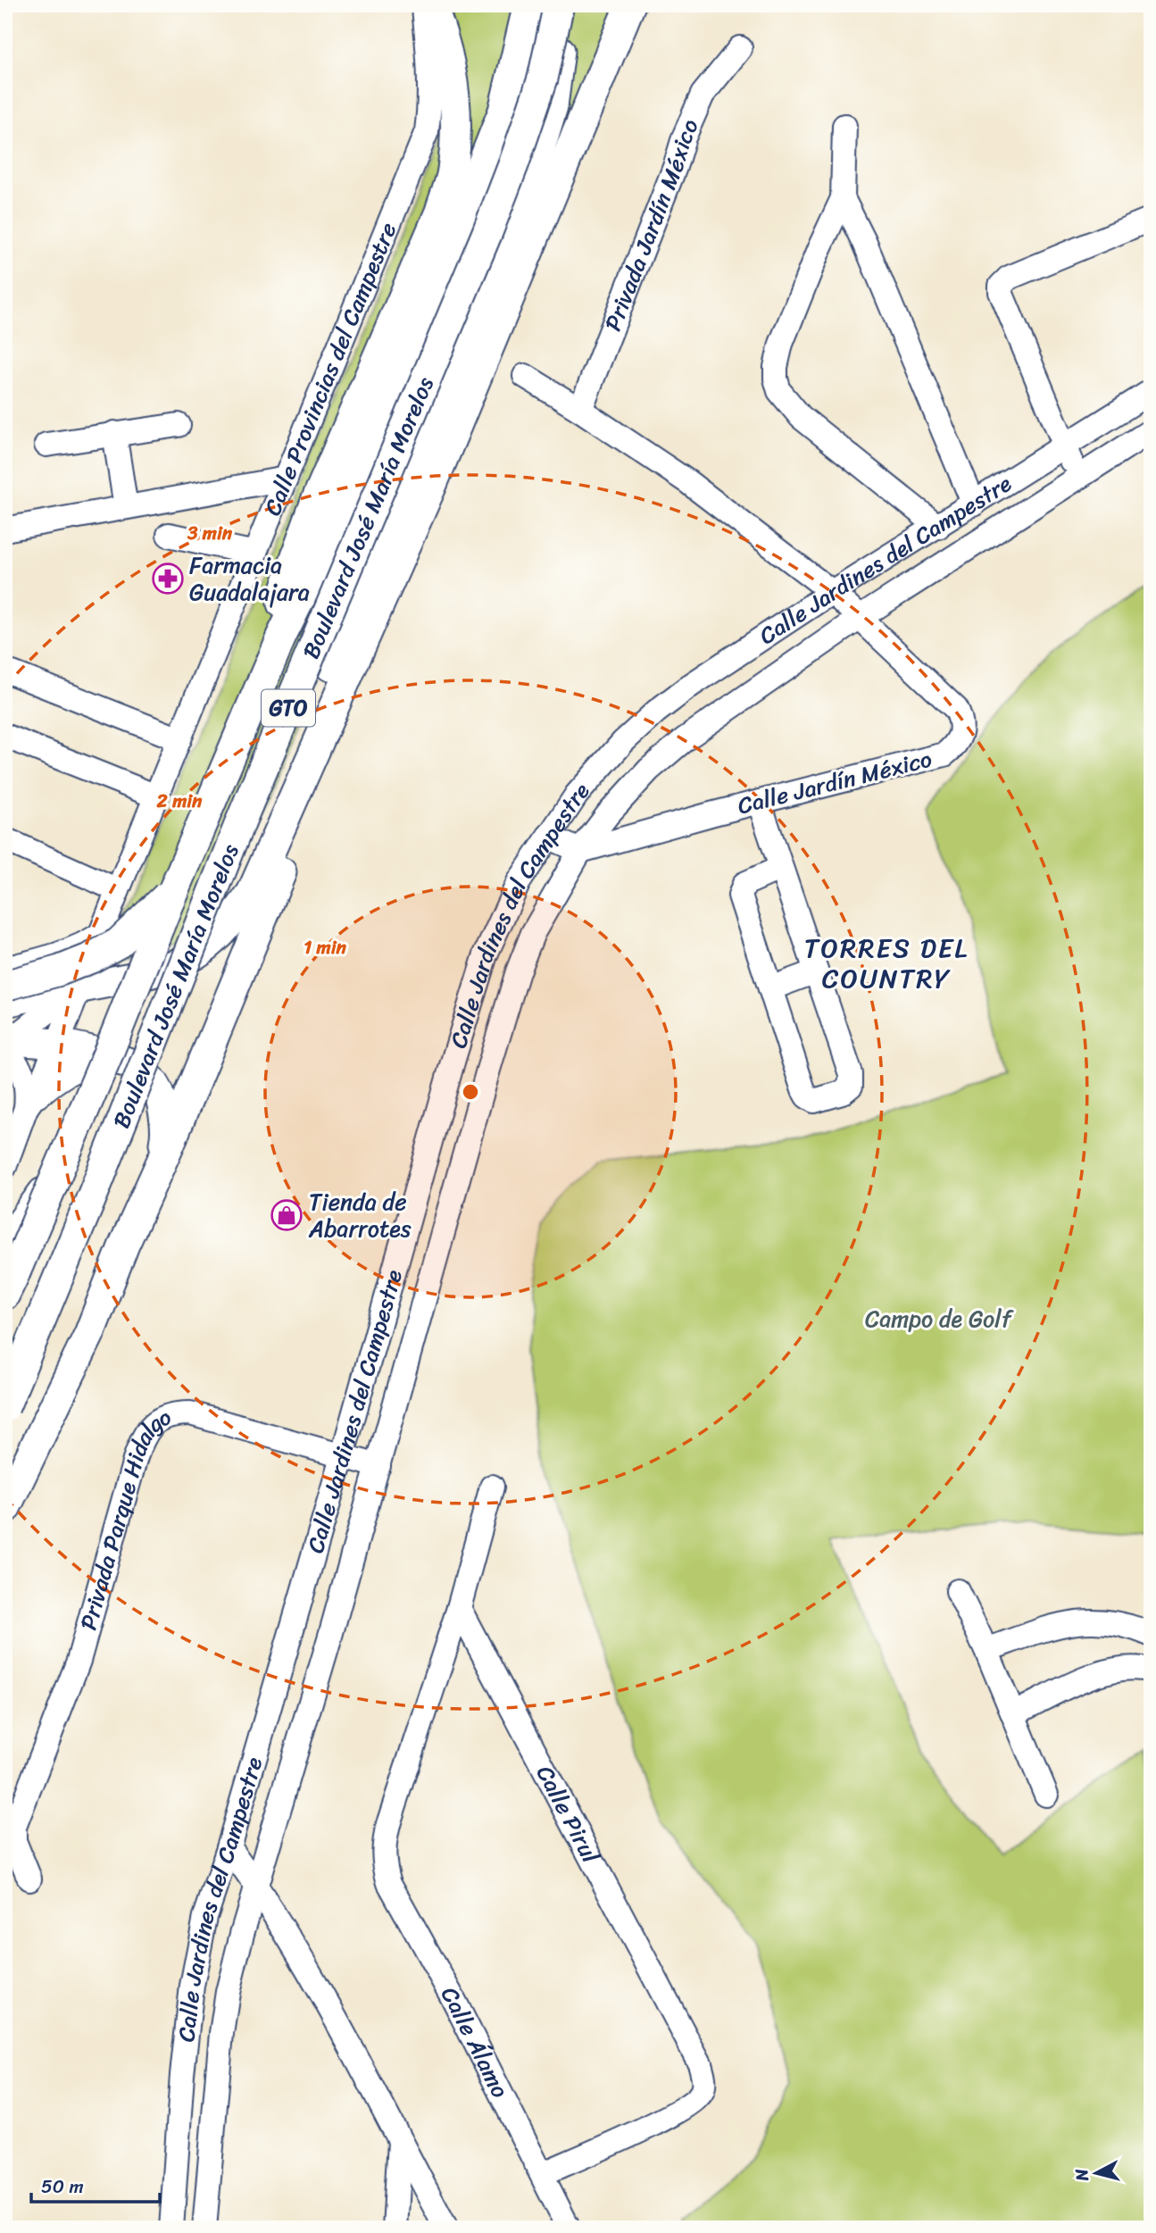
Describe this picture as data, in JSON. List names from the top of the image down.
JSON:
{
  "streets": {
    "main road": ["Boulevard José María Morelos", "GTO"],
    "street": [
      "Privada Jardín México",
      "Calle Provincias del Campestre",
      "Calle Jardines del Campestre",
      "Calle Jardín México",
      "Privada Parque Hidalgo",
      "Calle Pirul",
      "Calle Álamo"
    ]
  },
  "crossings": [
    ["Privada Jardín México", "Calle Jardín México"],
    ["Calle Jardines del Campestre", "Calle Jardín México"],
    ["Calle Jardines del Campestre", "Privada Parque Hidalgo"],
    ["Calle Pirul", "Calle Álamo"]
  ],
  "districts": ["TORRES DEL COUNTRY"],
  "parks": ["Campo de Golf"],
  "places": {
    "pharmacy": ["Farmacia Guadalajara"],
    "shop": ["Tienda de Abarrotes"]
  },
  "scale_bar": "50 m",
  "north": "left",
  "rings": ["3 min", "2 min", "1 min"]
}
